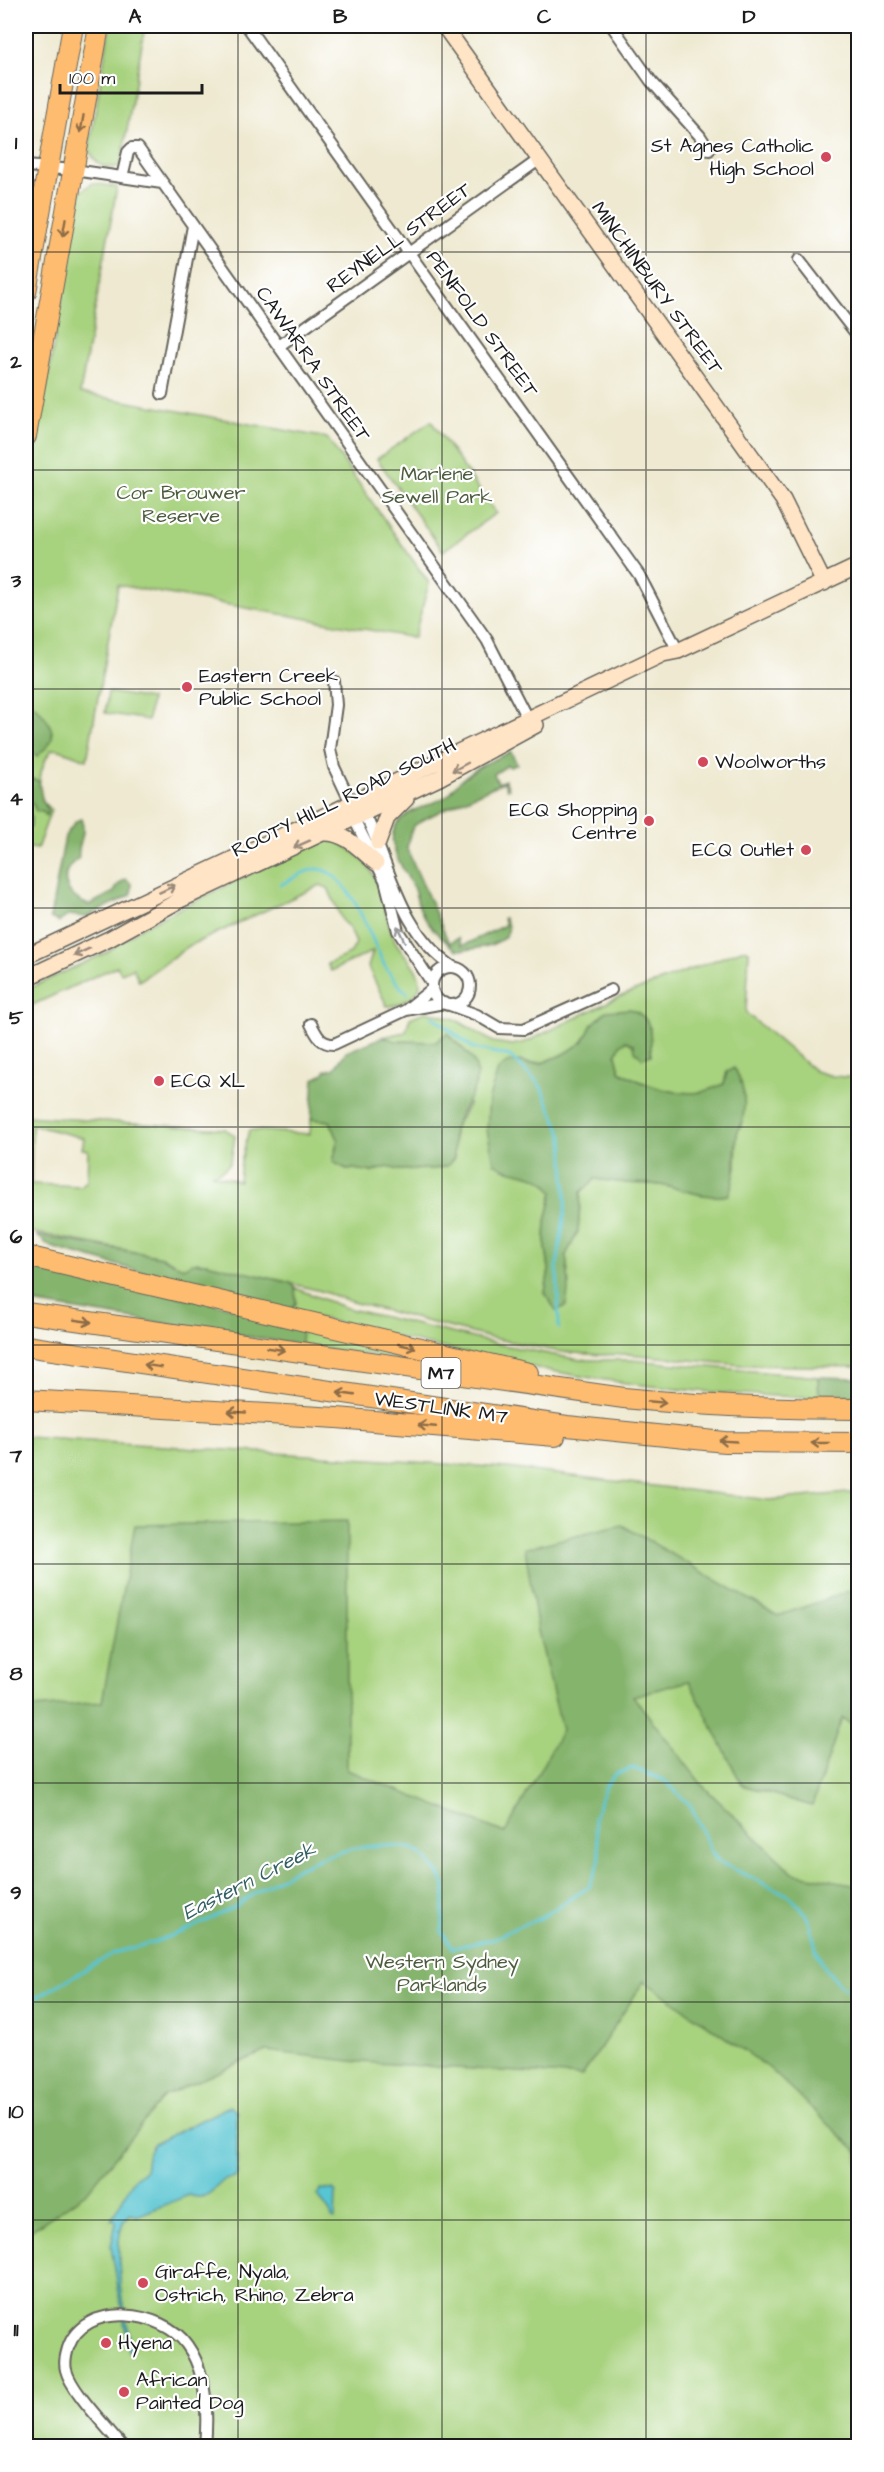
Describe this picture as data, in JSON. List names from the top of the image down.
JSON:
{
  "streets": {
    "highway": ["M7", "WESTLINK M7"],
    "main road": ["MINCHINBURY STREET", "ROOTY HILL ROAD SOUTH"],
    "street": ["REYNELL STREET", "PENFOLD STREET", "CAWARRA STREET"]
  },
  "crossings": [
    ["REYNELL STREET", "MINCHINBURY STREET"],
    ["REYNELL STREET", "PENFOLD STREET"],
    ["REYNELL STREET", "CAWARRA STREET"],
    ["MINCHINBURY STREET", "ROOTY HILL ROAD SOUTH"],
    ["PENFOLD STREET", "ROOTY HILL ROAD SOUTH"],
    ["CAWARRA STREET", "ROOTY HILL ROAD SOUTH"],
    ["M7", "WESTLINK M7"]
  ],
  "water": ["Eastern Creek"],
  "parks": ["Marlene Sewell Park", "Cor Brouwer Reserve", "Western Sydney Parklands"],
  "places": [
    "St Agnes Catholic High School",
    "Eastern Creek Public School",
    "Woolworths",
    "ECQ Shopping Centre",
    "ECQ Outlet",
    "ECQ XL",
    "Giraffe, Nyala, Ostrich, Rhino, Zebra",
    "Hyena",
    "African Painted Dog"
  ],
  "scale_bar": "100 m",
  "grid": {
    "columns": [
      "A",
      "B",
      "C",
      "D"
    ],
    "rows": [
      "1",
      "2",
      "3",
      "4",
      "5",
      "6",
      "7",
      "8",
      "9",
      "10",
      "11"
    ]
  }
}
